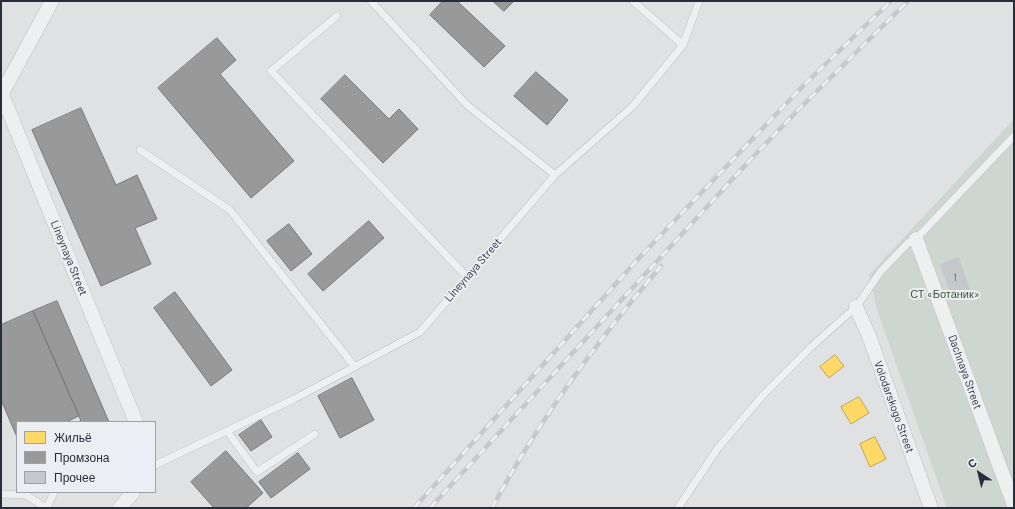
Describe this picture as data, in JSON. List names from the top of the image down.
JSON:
{
  "streets": {
    "street": ["Lineynaya Street", "Dachnaya Street", "Volodarskogo Street"]
  },
  "parks": ["СТ «Ботаник»"],
  "house_numbers": ["1"],
  "legend": ["Жильё", "Промзона", "Прочее"],
  "north": "top left"
}
